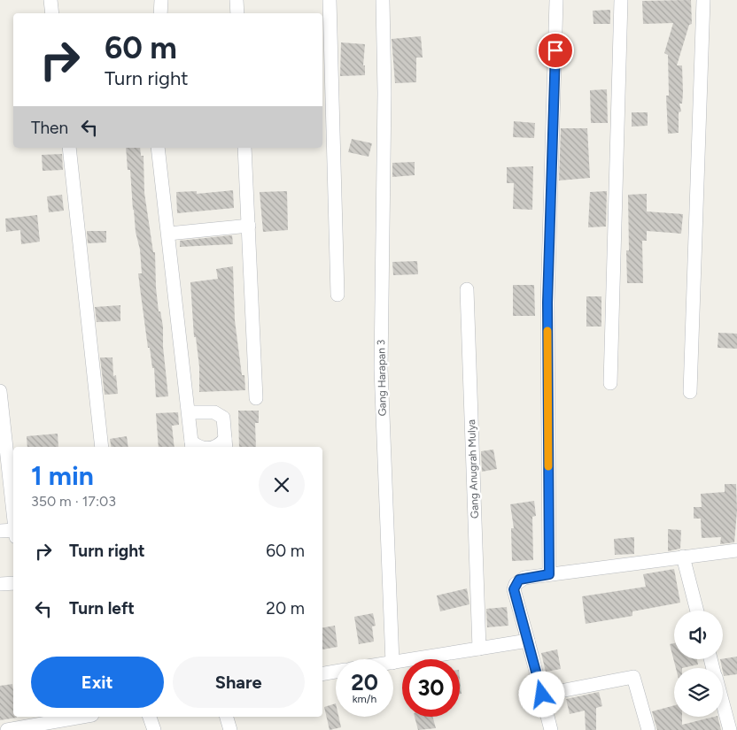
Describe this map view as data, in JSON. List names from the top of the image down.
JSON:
{
  "streets": {
    "street": ["Gang Harapan 3", "Gang Anugrah Mulya"]
  },
  "page": {
    "turn": ["60 m", "Turn right"],
    "then": "Then",
    "heading": ["1 min", "350 m · 17:03"],
    "list": [
      {
        "name": "Turn right",
        "value": "60 m"
      },
      {
        "name": "Turn left",
        "value": "20 m"
      }
    ],
    "buttons": ["Exit", "Share"],
    "speed": "20 km/h",
    "limit": "30"
  }
}
